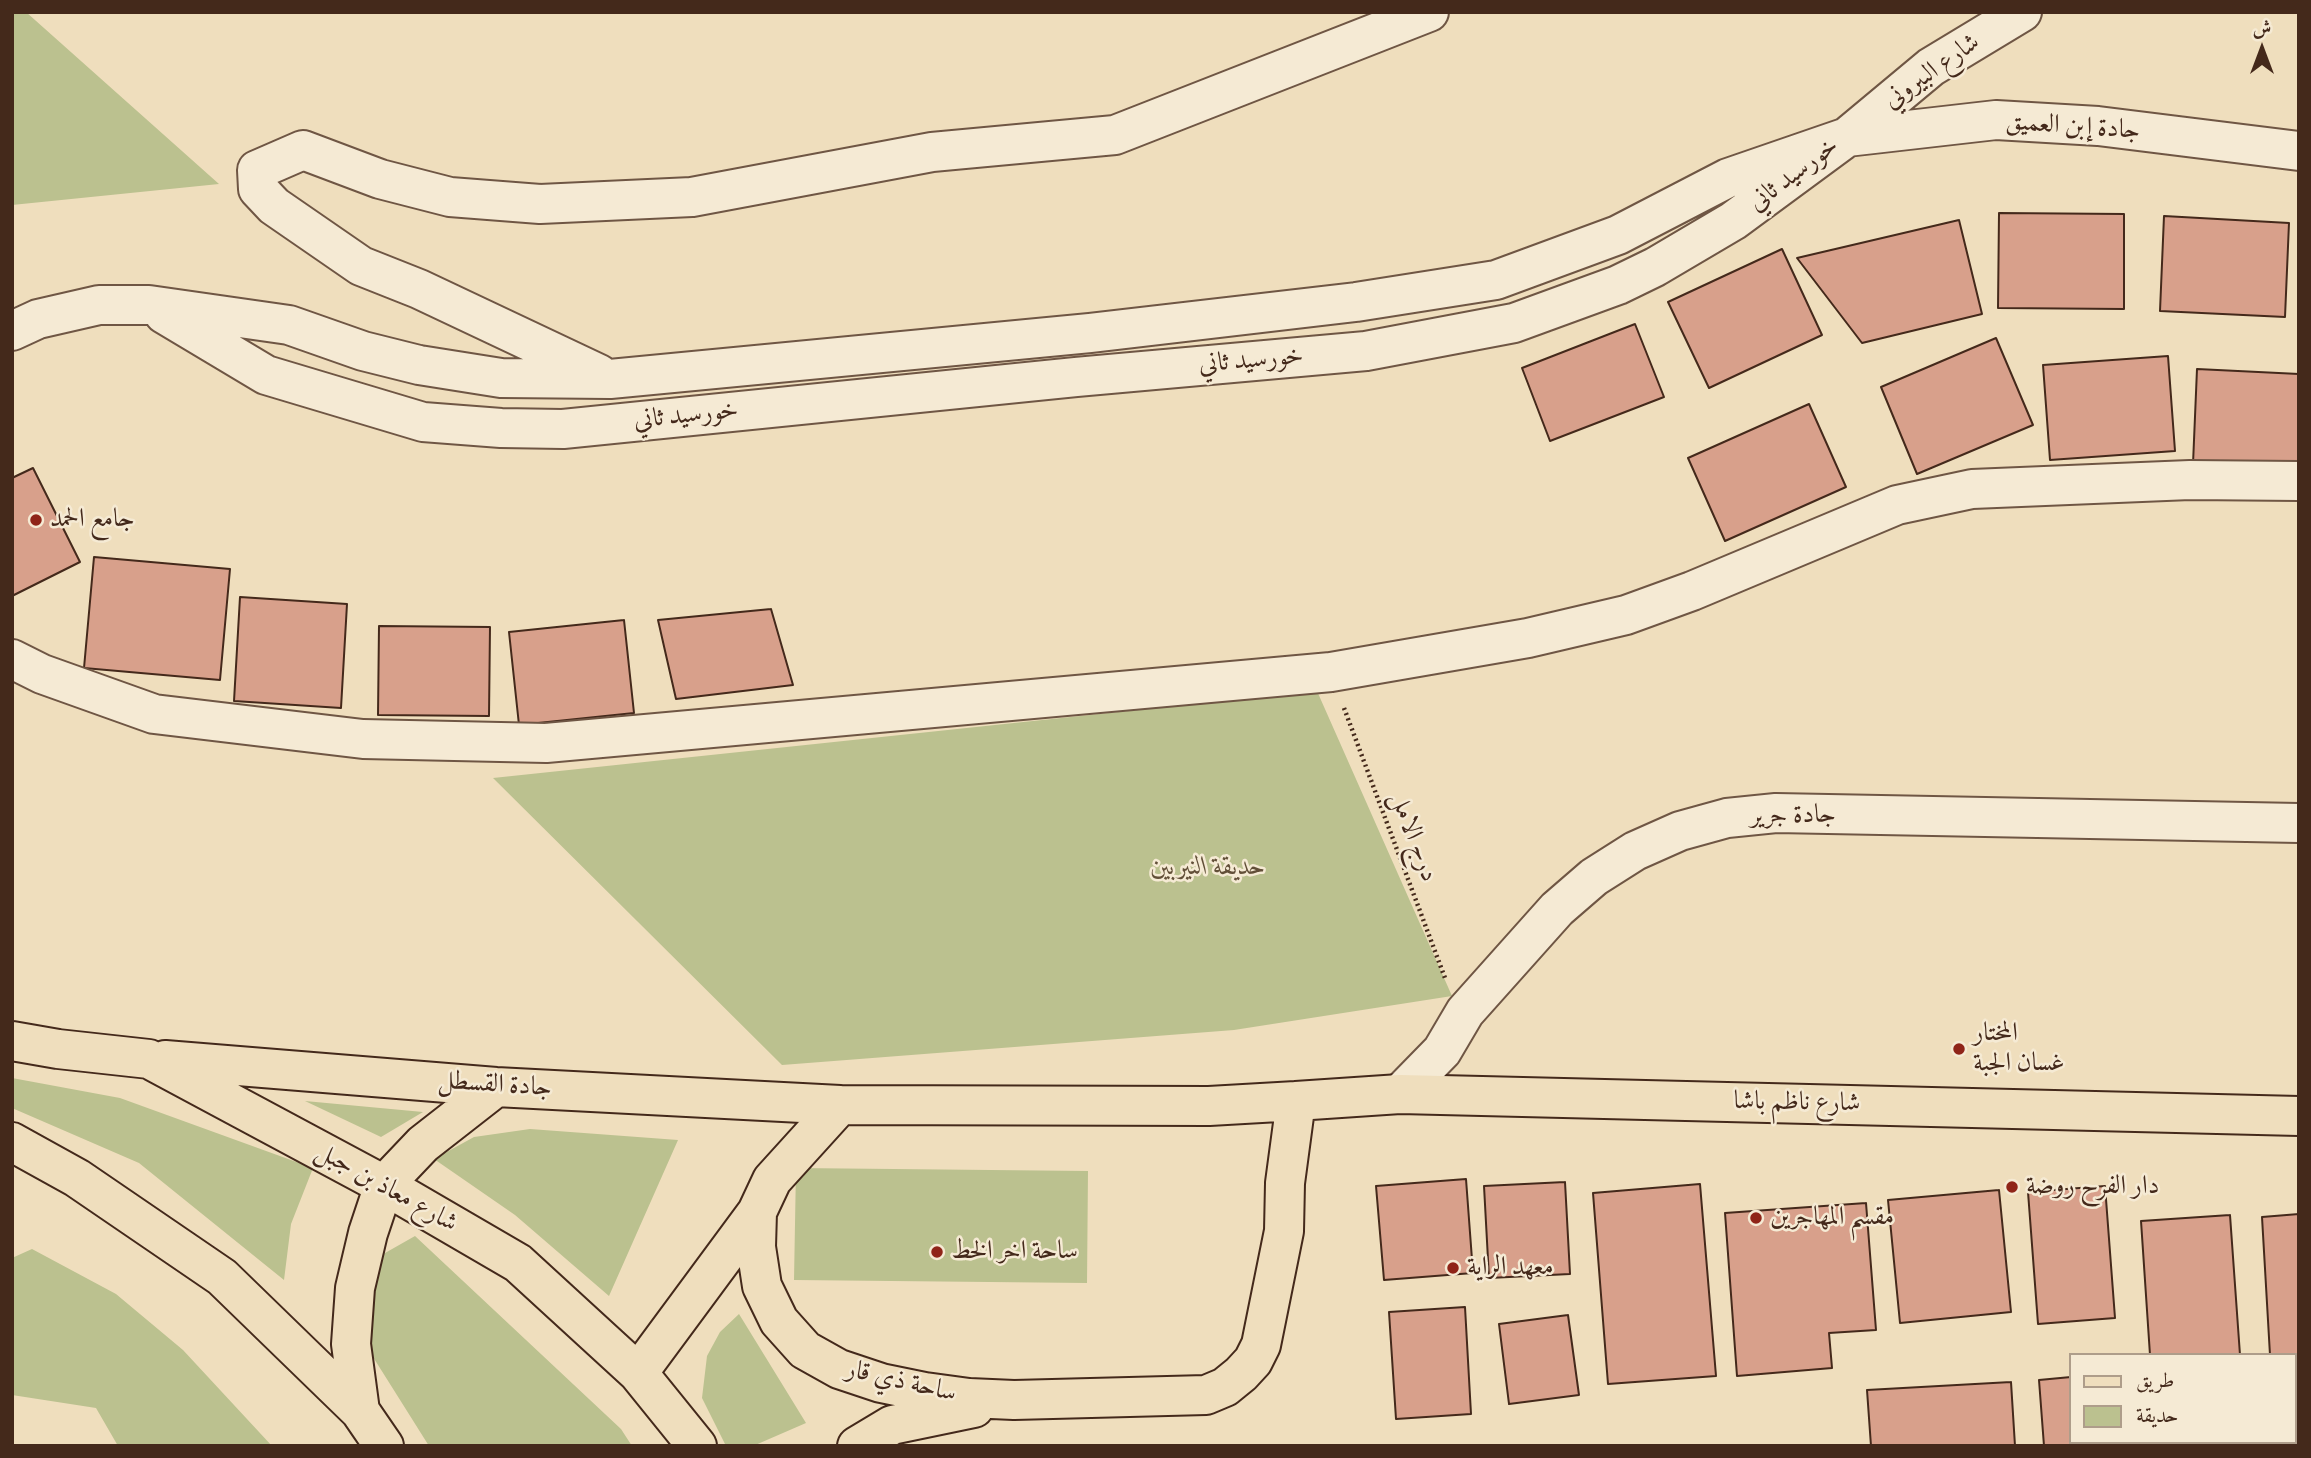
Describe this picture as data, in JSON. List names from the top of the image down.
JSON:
{
  "streets": {
    "main road": [
      "جادة القسطل",
      "شارع ناظم باشا",
      "شارع معاذ بن جبل",
      "ساحة ذي قار"
    ],
    "street": [
      "شارع البيروني",
      "جادة إبن العميق",
      "خورسيد ثاني",
      "جادة جرير"
    ],
    "path": ["درج الامل"]
  },
  "crossings": [
    ["شارع البيروني", "جادة إبن العميق"],
    ["شارع البيروني", "خورسيد ثاني"],
    ["جادة إبن العميق", "خورسيد ثاني"],
    ["جادة جرير", "درج الامل"],
    ["جادة جرير", "شارع ناظم باشا"],
    ["جادة القسطل", "شارع معاذ بن جبل"],
    ["جادة القسطل", "ساحة ذي قار"],
    ["شارع ناظم باشا", "ساحة ذي قار"]
  ],
  "parks": ["حديقة النيربين"],
  "places": [
    "جامع الحمد",
    "المختار غسان الجبة",
    "دار الفرح روضة",
    "مقسم المهاجرين",
    "ساحة اخر الخط",
    "معهد الراية"
  ],
  "legend": ["طريق", "حديقة"],
  "north": "top"
}
